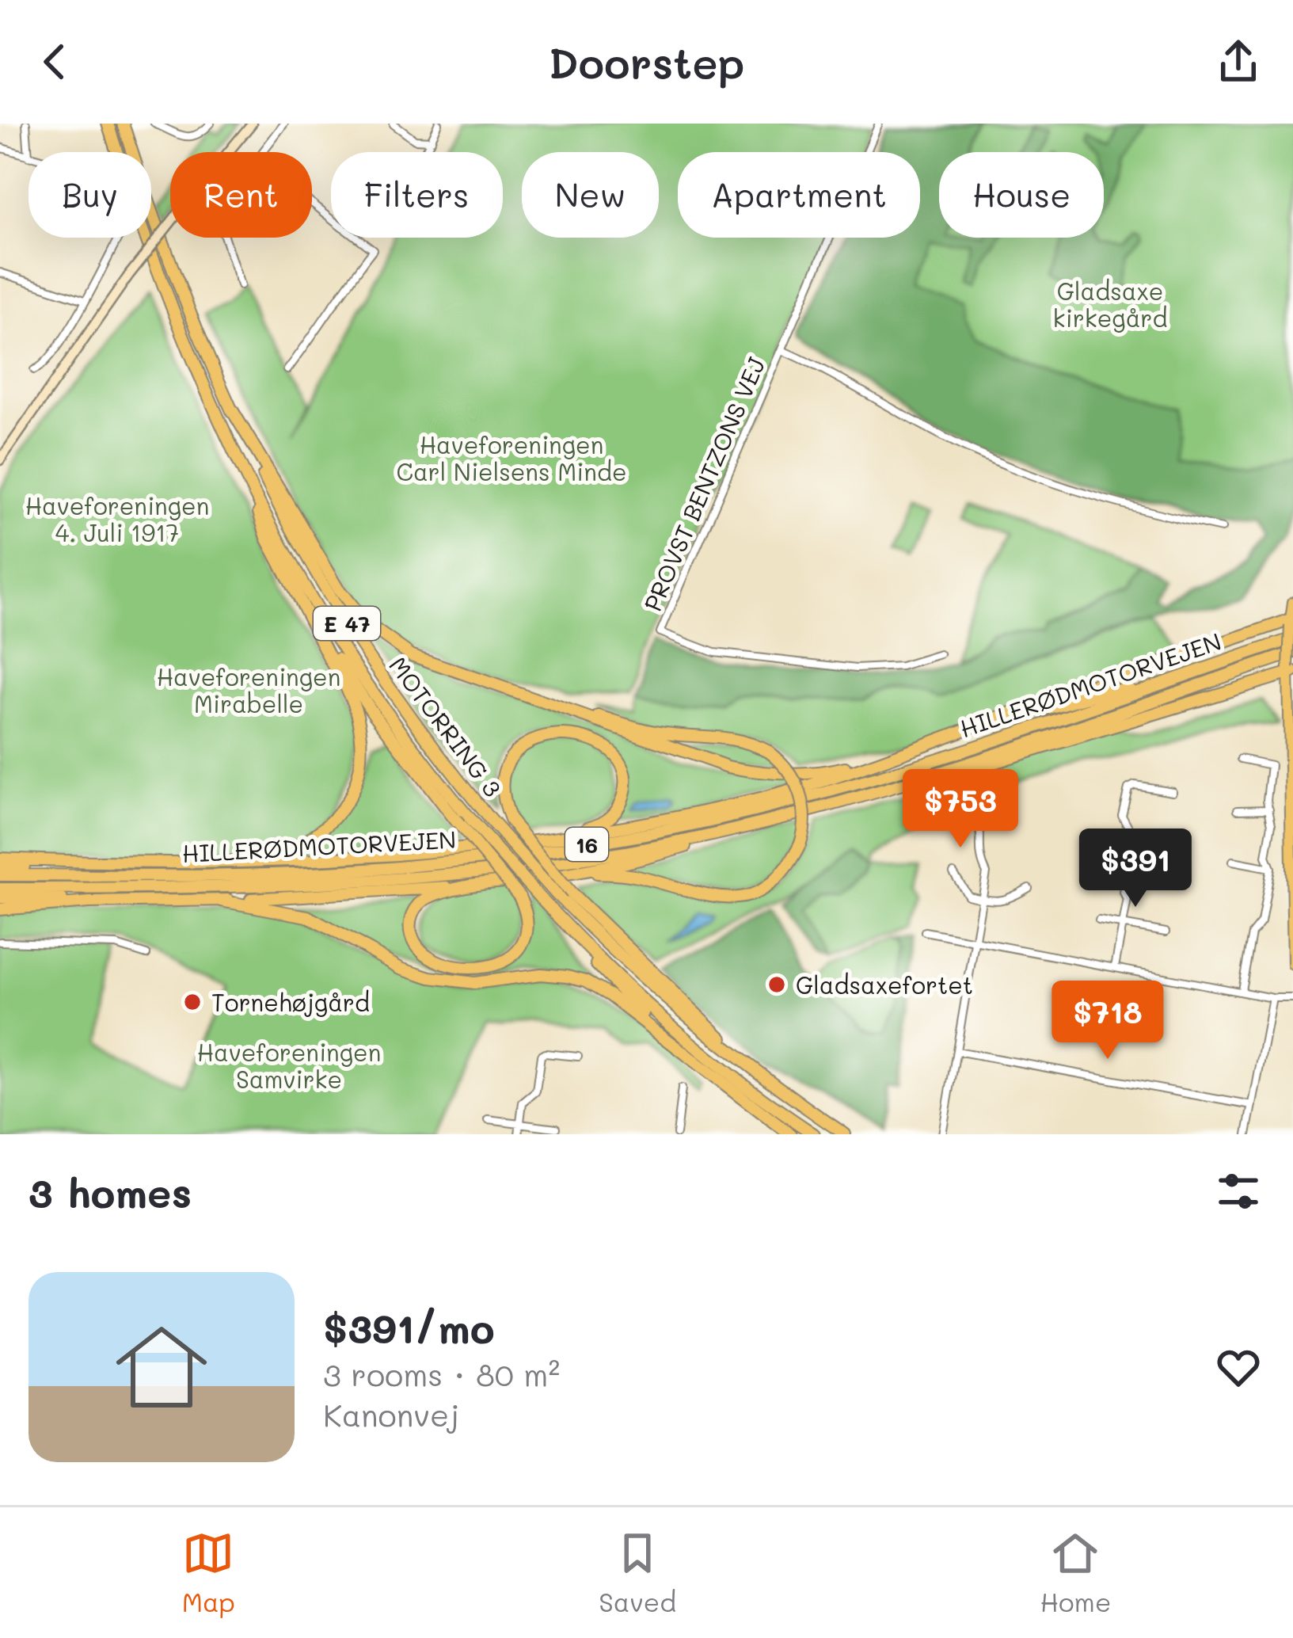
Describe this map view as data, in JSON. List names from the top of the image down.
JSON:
{
  "streets": {
    "highway": [
      "E 47",
      "HILLERØDMOTORVEJEN",
      "MOTORRING 3",
      "16"
    ],
    "street": ["PROVST BENTZONS VEJ"]
  },
  "parks": [
    "Gladsaxe kirkegård",
    "Haveforeningen Carl Nielsens Minde",
    "Haveforeningen 4. Juli 1917",
    "Haveforeningen Mirabelle",
    "Haveforeningen Samvirke"
  ],
  "places": ["Gladsaxefortet", "Tornehøjgård"],
  "page": {
    "header": "Doorstep",
    "chip": [
      "Buy",
      "Rent",
      "Filters",
      "New",
      "Apartment",
      "House"
    ],
    "price": ["$753", "$391", "$718"],
    "heading": "3 homes",
    "list": [
      {
        "name": "$391/mo",
        "note": "3 rooms · 80 m² · Kanonvej"
      }
    ],
    "tabs": ["Map", "Saved", "Home"]
  }
}
